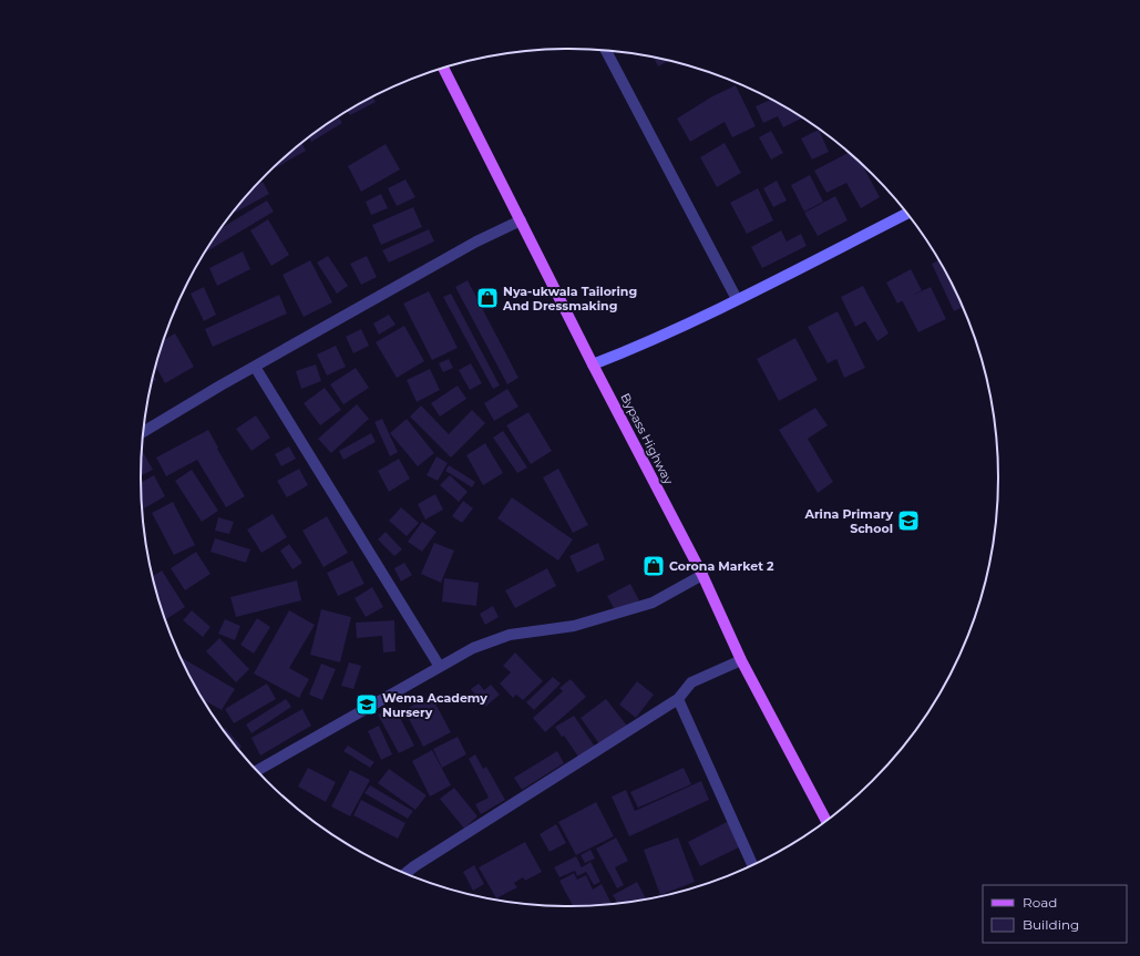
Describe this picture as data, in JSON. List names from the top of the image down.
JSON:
{
  "streets": {
    "main road": ["Bypass Highway"]
  },
  "places": {
    "shop": ["Nya-ukwala Tailoring And Dressmaking", "Corona Market 2"],
    "school or university": ["Arina Primary School", "Wema Academy Nursery"]
  },
  "legend": ["Road", "Building"]
}
